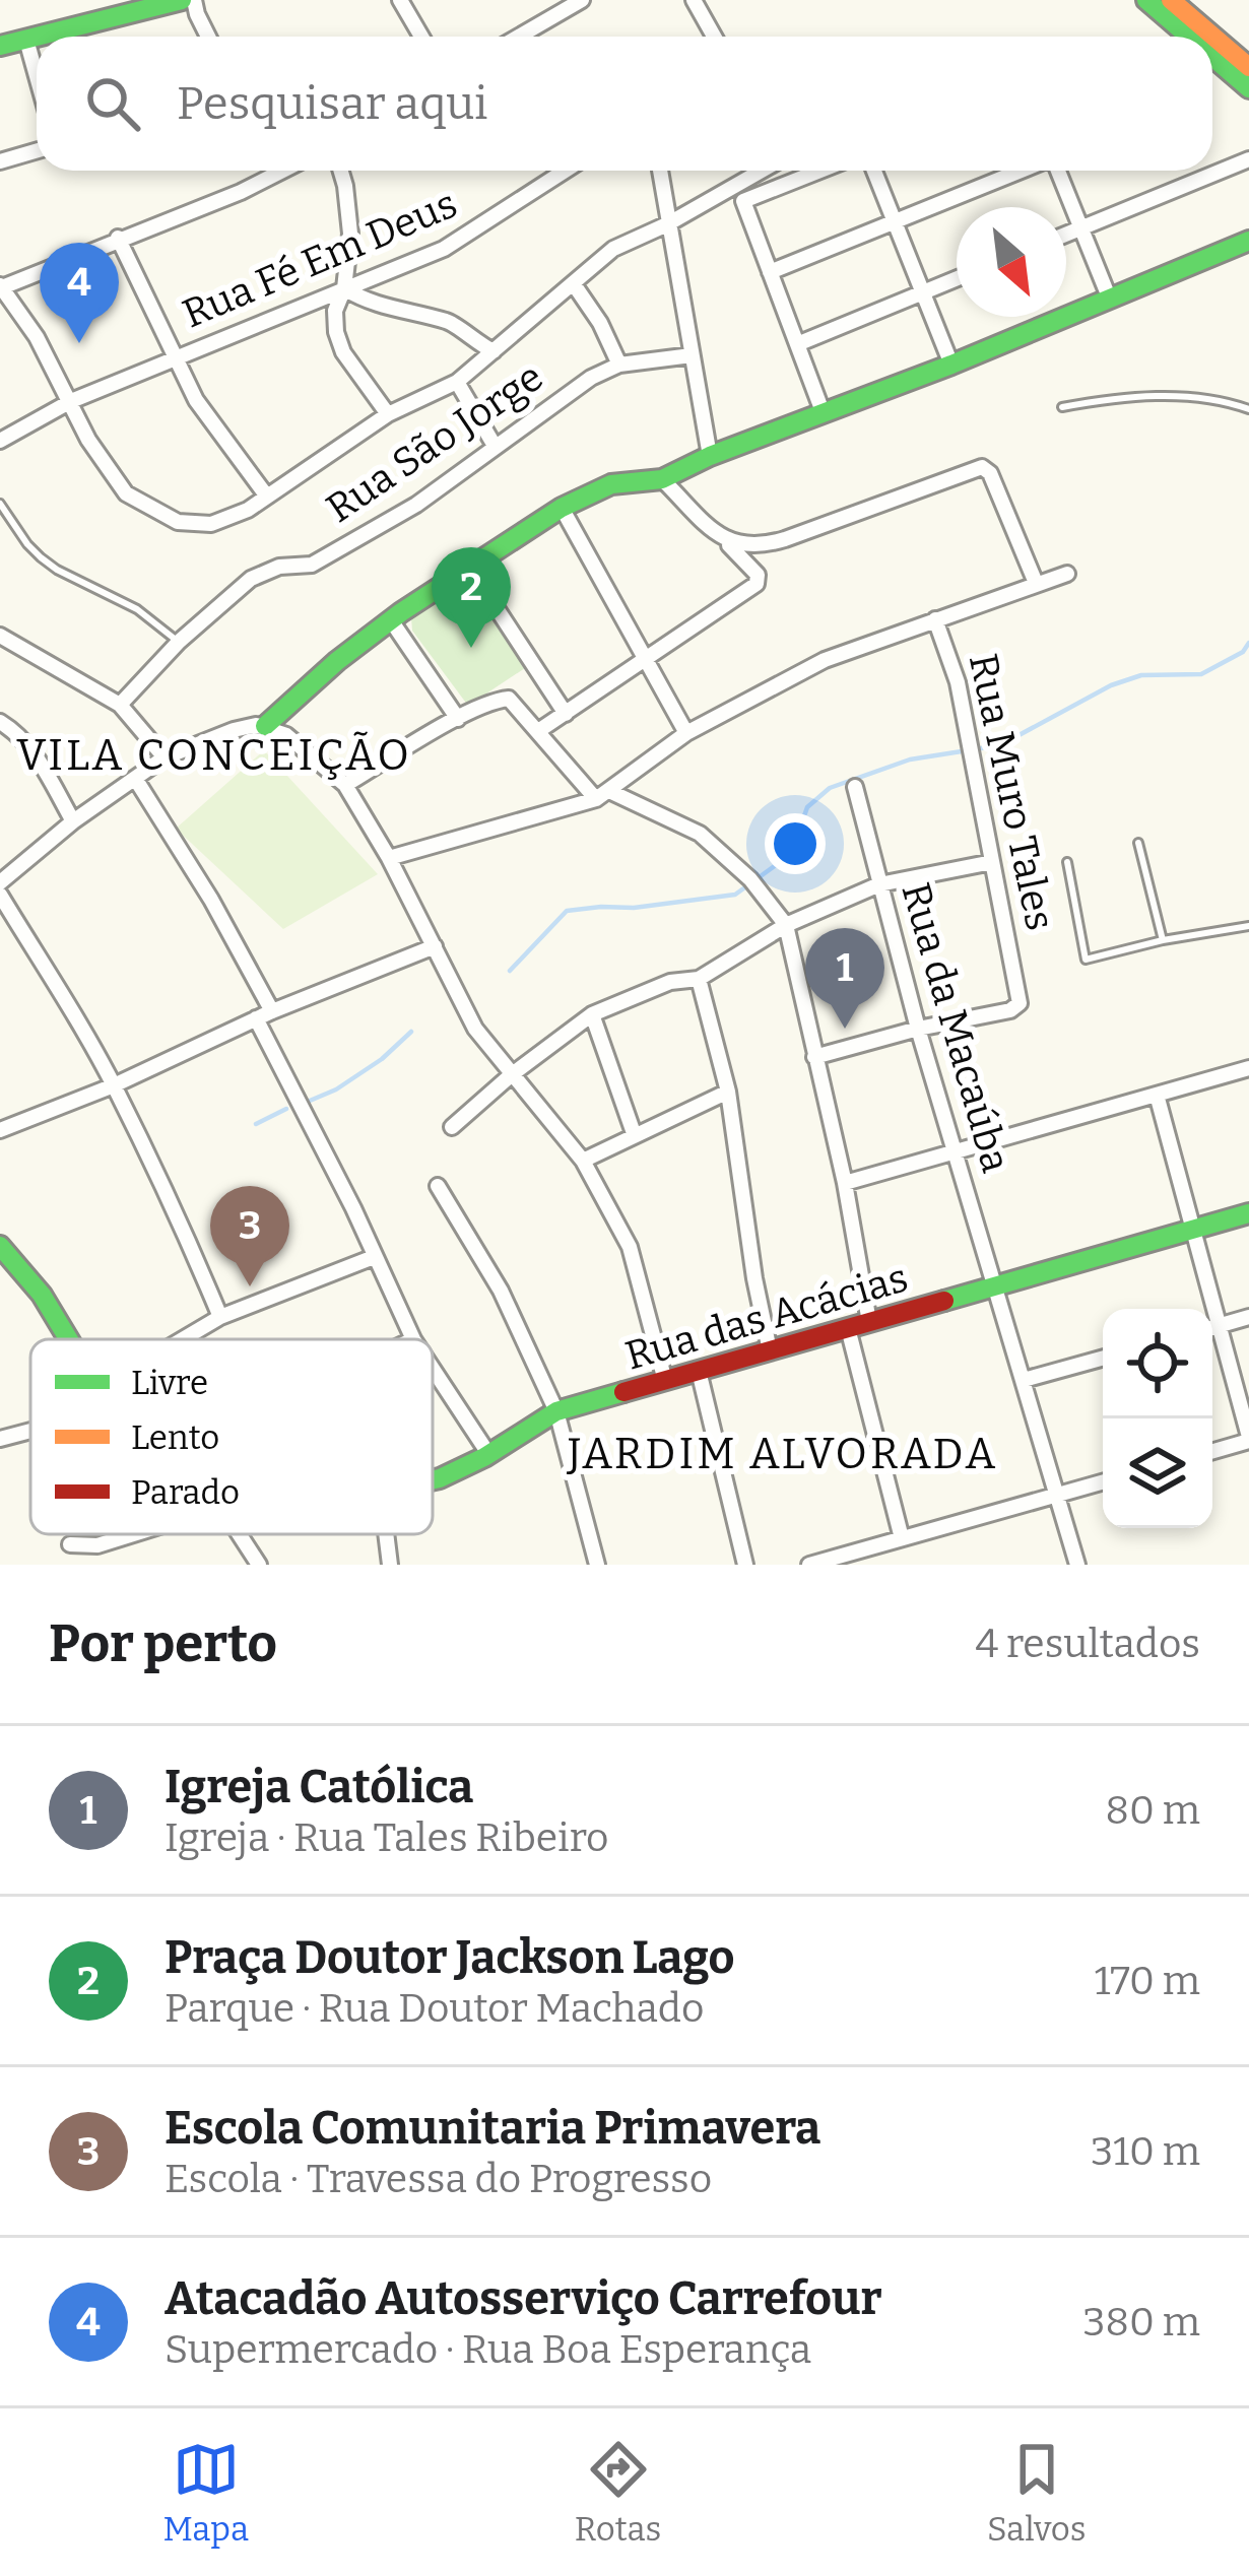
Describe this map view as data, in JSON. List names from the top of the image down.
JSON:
{
  "streets": {
    "street": [
      "Rua Fé Em Deus",
      "Rua São Jorge",
      "Rua Muro Tales",
      "Rua da Macaúba",
      "Rua das Acácias"
    ]
  },
  "crossings": [
    ["Rua Muro Tales", "Rua da Macaúba"],
    ["Rua da Macaúba", "Rua das Acácias"]
  ],
  "districts": ["VILA CONCEIÇÃO", "JARDIM ALVORADA"],
  "legend": ["Livre", "Lento", "Parado"],
  "north": "bottom right",
  "page": {
    "search": "Pesquisar aqui",
    "pins": [
      "4",
      "2",
      "1",
      "3"
    ],
    "heading": ["Por perto", "4 resultados"],
    "list": [
      {
        "mark": "1",
        "name": "Igreja Católica",
        "note": "Igreja · Rua Tales Ribeiro",
        "value": "80 m"
      },
      {
        "mark": "2",
        "name": "Praça Doutor Jackson Lago",
        "note": "Parque · Rua Doutor Machado",
        "value": "170 m"
      },
      {
        "mark": "3",
        "name": "Escola Comunitaria Primavera",
        "note": "Escola · Travessa do Progresso",
        "value": "310 m"
      },
      {
        "mark": "4",
        "name": "Atacadão Autosserviço Carrefour",
        "note": "Supermercado · Rua Boa Esperança",
        "value": "380 m"
      }
    ],
    "nav": ["Mapa", "Rotas", "Salvos"]
  }
}
